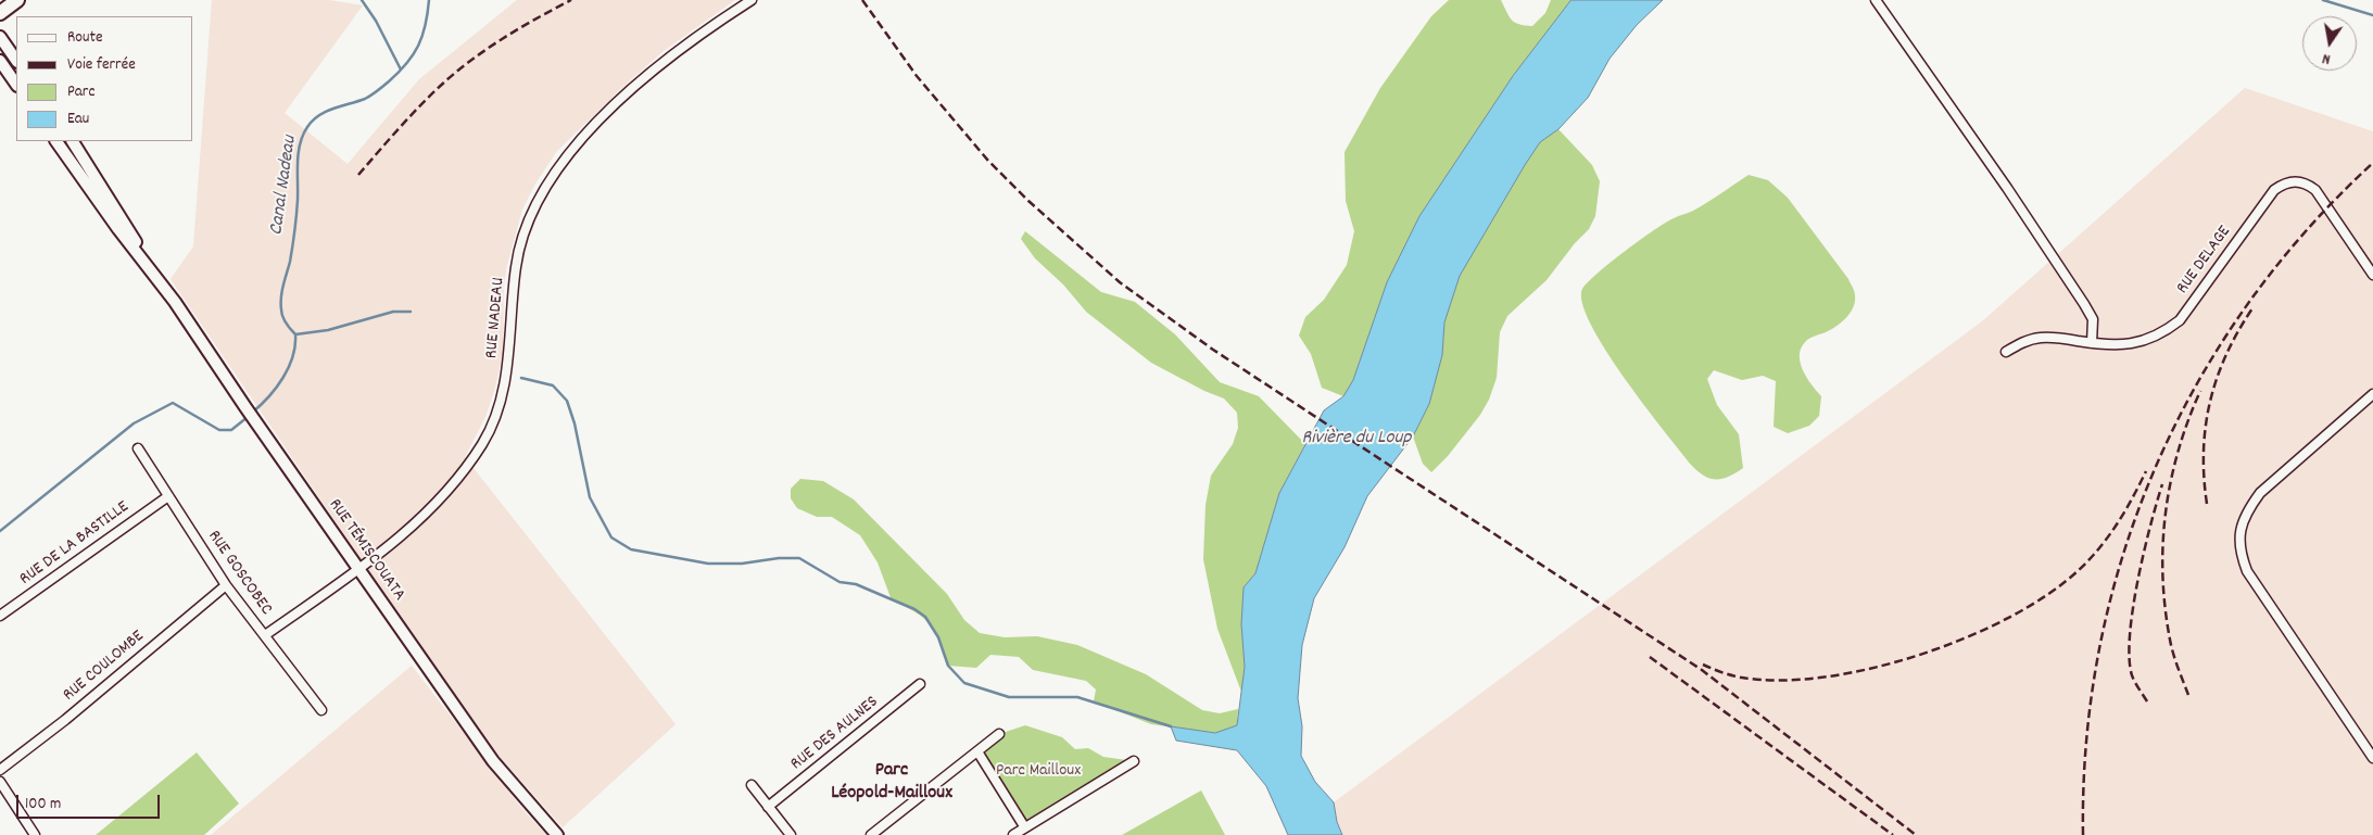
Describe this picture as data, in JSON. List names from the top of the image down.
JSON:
{
  "streets": {
    "main road": ["RUE TÉMISCOUATA"],
    "street": [
      "RUE DELAGE",
      "RUE NADEAU",
      "RUE DE LA BASTILLE",
      "RUE GOSCOBEC",
      "RUE COULOMBE",
      "RUE DES AULNES"
    ]
  },
  "crossings": [
    ["RUE NADEAU", "RUE TÉMISCOUATA"],
    ["RUE NADEAU", "RUE GOSCOBEC"],
    ["RUE DE LA BASTILLE", "RUE GOSCOBEC"],
    ["RUE GOSCOBEC", "RUE COULOMBE"]
  ],
  "districts": ["Parc Léopold-Mailloux"],
  "water": ["Canal Nadeau", "Rivière du Loup"],
  "parks": ["Parc Mailloux"],
  "legend": [
    "Route",
    "Voie ferrée",
    "Parc",
    "Eau"
  ],
  "scale_bar": "100 m",
  "north": "bottom"
}
